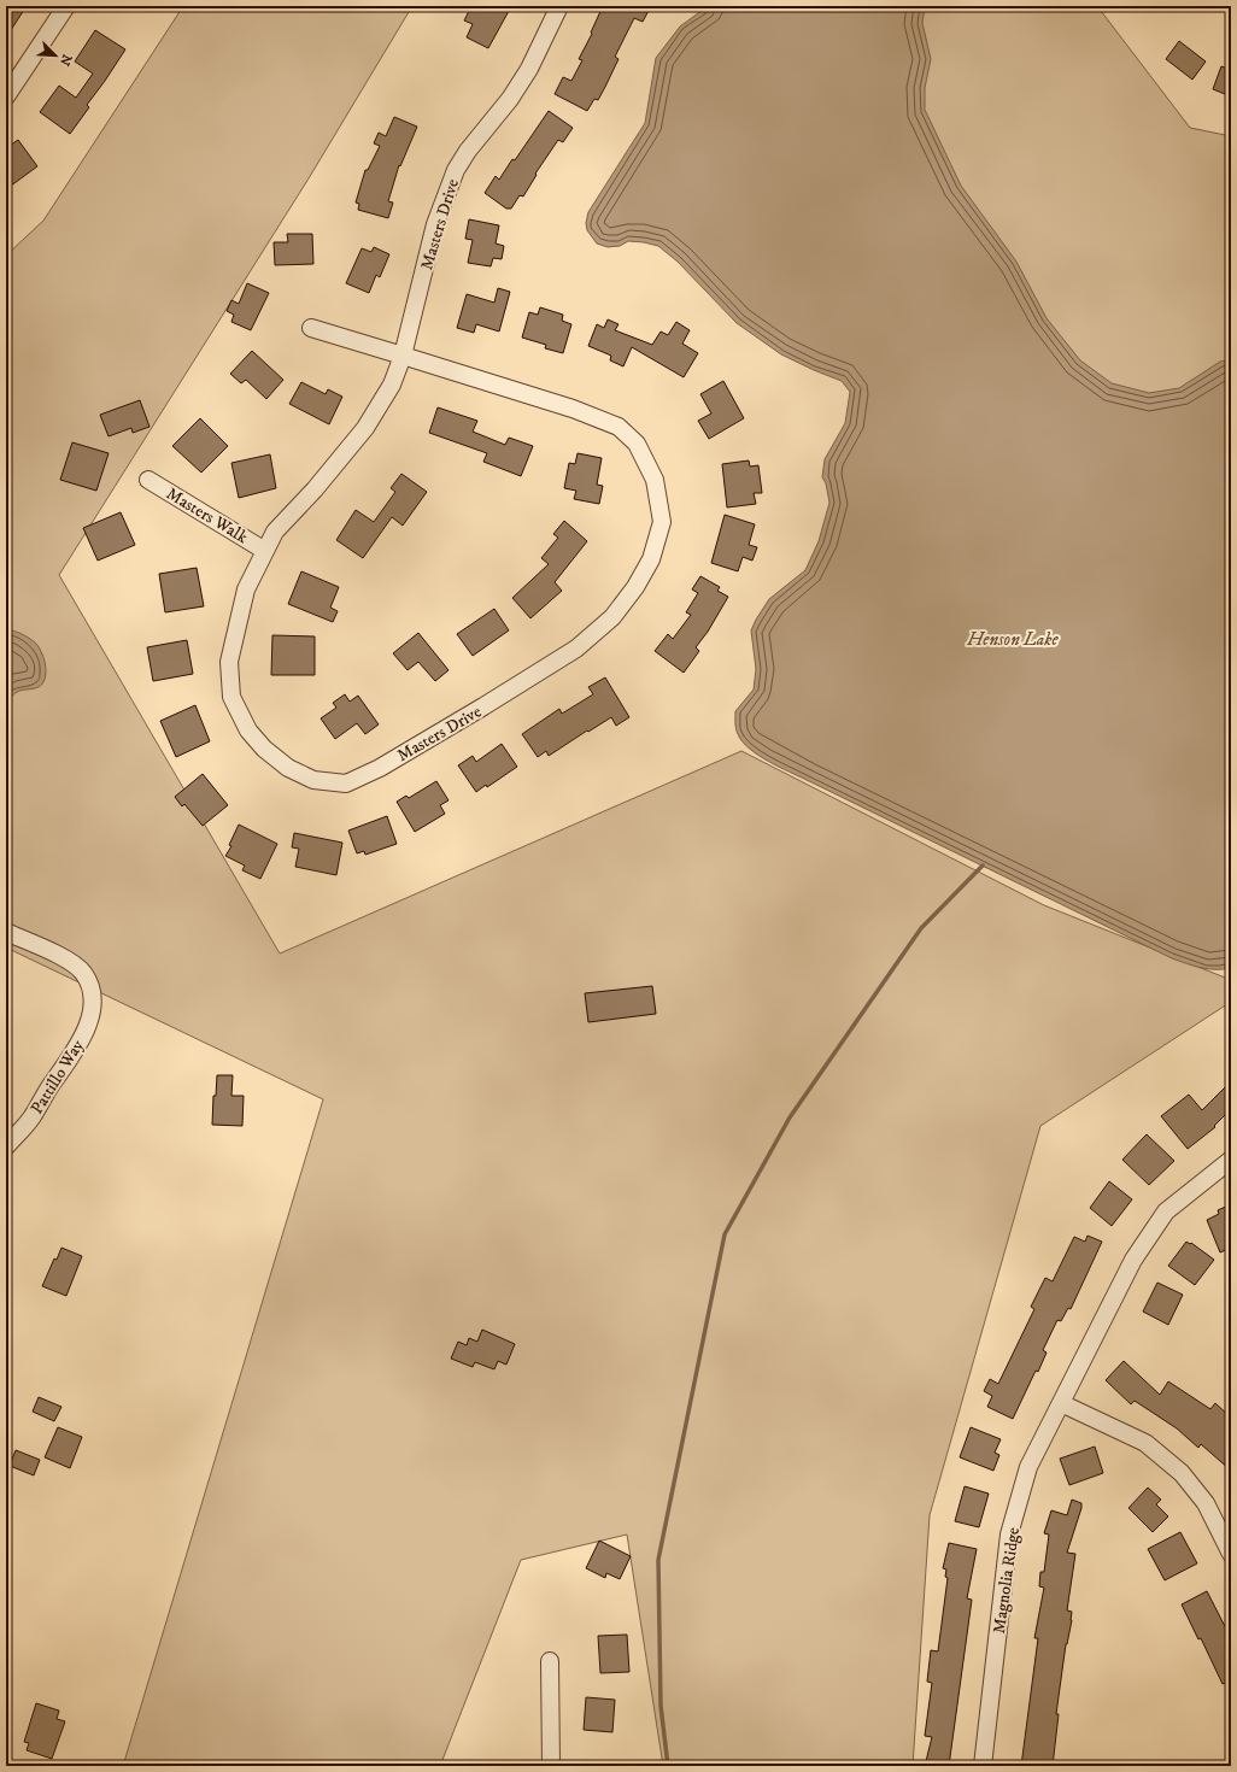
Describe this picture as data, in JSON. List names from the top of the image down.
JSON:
{
  "streets": {
    "street": [
      "Masters Drive",
      "Masters Walk",
      "Pattillo Way",
      "Magnolia Ridge"
    ]
  },
  "crossings": [
    ["Masters Drive", "Masters Walk"]
  ],
  "water": ["Henson Lake"],
  "north": "bottom right"
}
